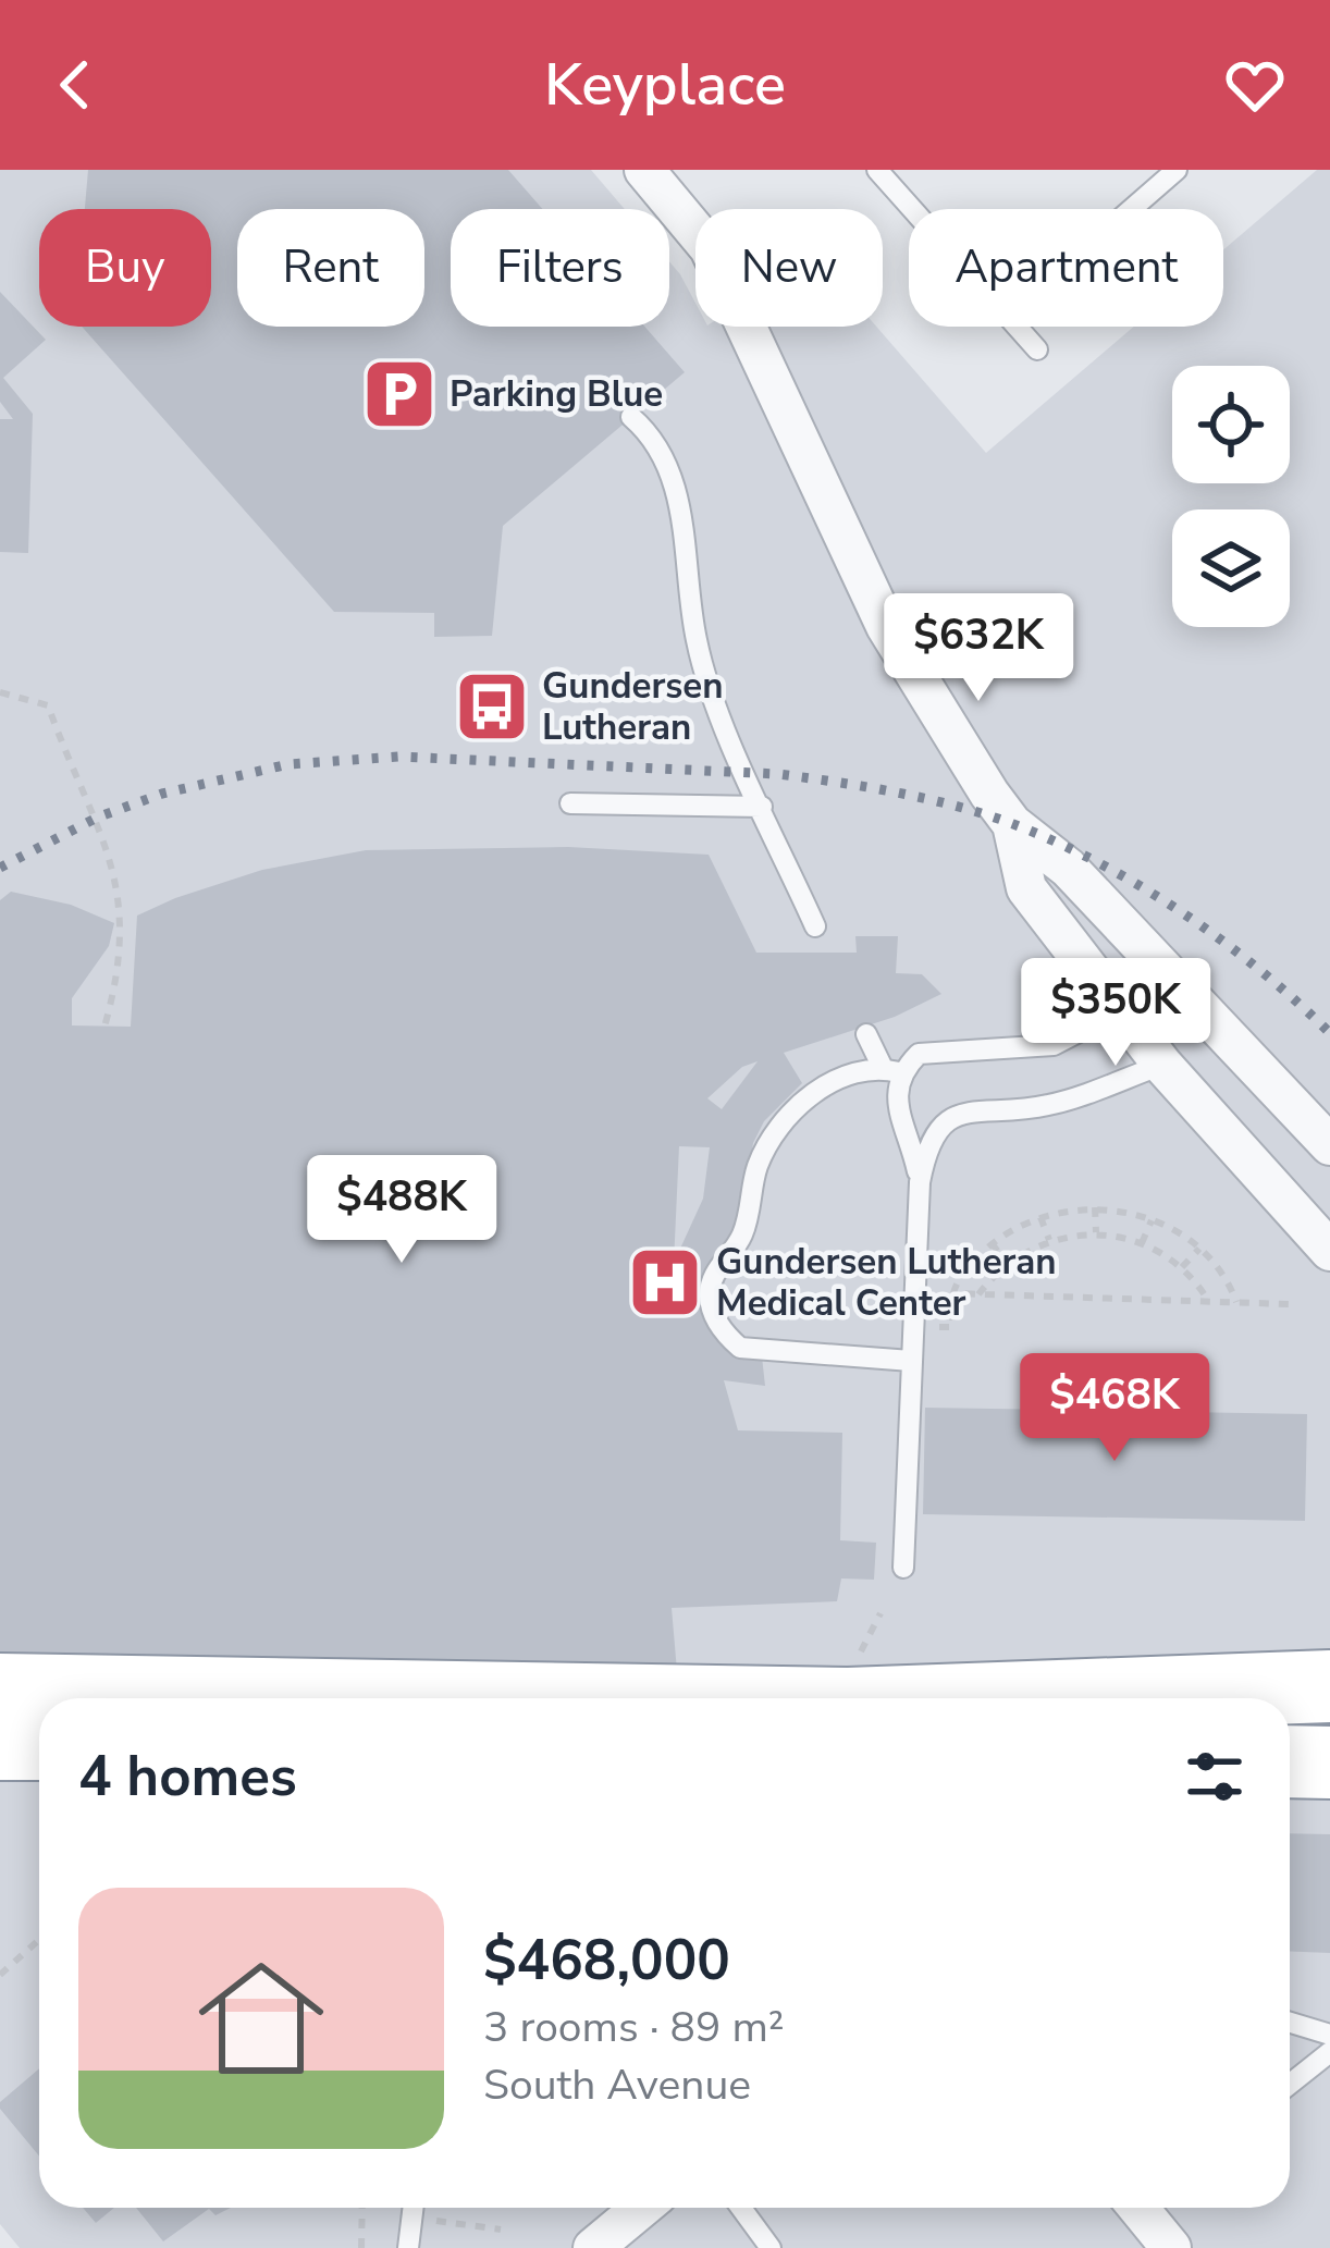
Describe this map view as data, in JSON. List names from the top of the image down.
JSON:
{
  "places": {
    "parking": ["Parking Blue"],
    "bus stop": ["Gundersen Lutheran"],
    "hospital": ["Gundersen Lutheran Medical Center"]
  },
  "page": {
    "header": "Keyplace",
    "chip": [
      "Buy",
      "Rent",
      "Filters",
      "New",
      "Apartment"
    ],
    "price": [
      "$632K",
      "$350K",
      "$488K",
      "$468K"
    ],
    "heading": "4 homes",
    "list": [
      {
        "name": "$468,000",
        "note": "3 rooms · 89 m² · South Avenue"
      }
    ]
  }
}
